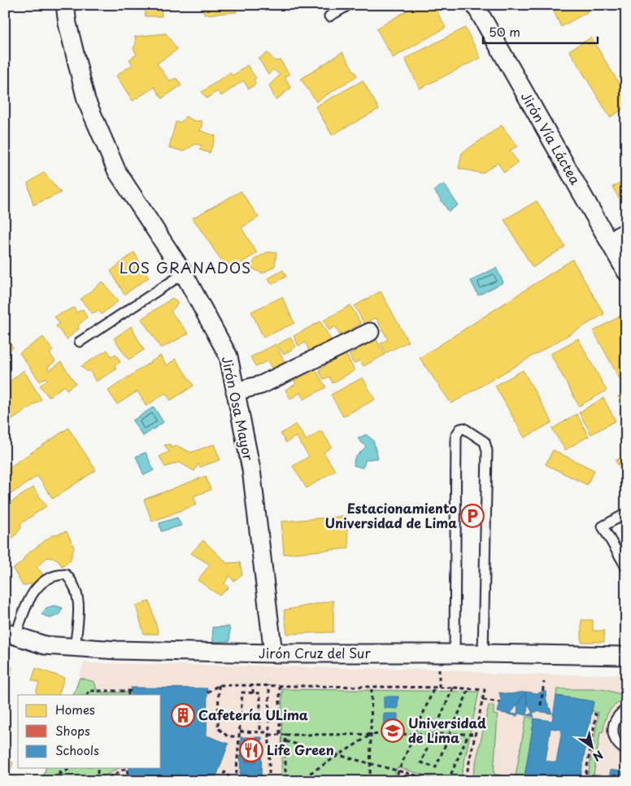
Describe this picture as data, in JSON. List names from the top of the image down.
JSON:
{
  "streets": {
    "street": ["Jirón Vía Láctea", "Jirón Osa Mayor", "Jirón Cruz del Sur"]
  },
  "crossings": [
    ["Jirón Osa Mayor", "Jirón Cruz del Sur"]
  ],
  "districts": ["LOS GRANADOS"],
  "places": {
    "parking": ["Estacionamiento Universidad de Lima"],
    "building": ["Cafetería ULima"],
    "school or university": ["Universidad de Lima"],
    "restaurant": ["Life Green"]
  },
  "legend": ["Homes", "Shops", "Schools"],
  "scale_bar": "50 m",
  "north": "bottom right"
}
